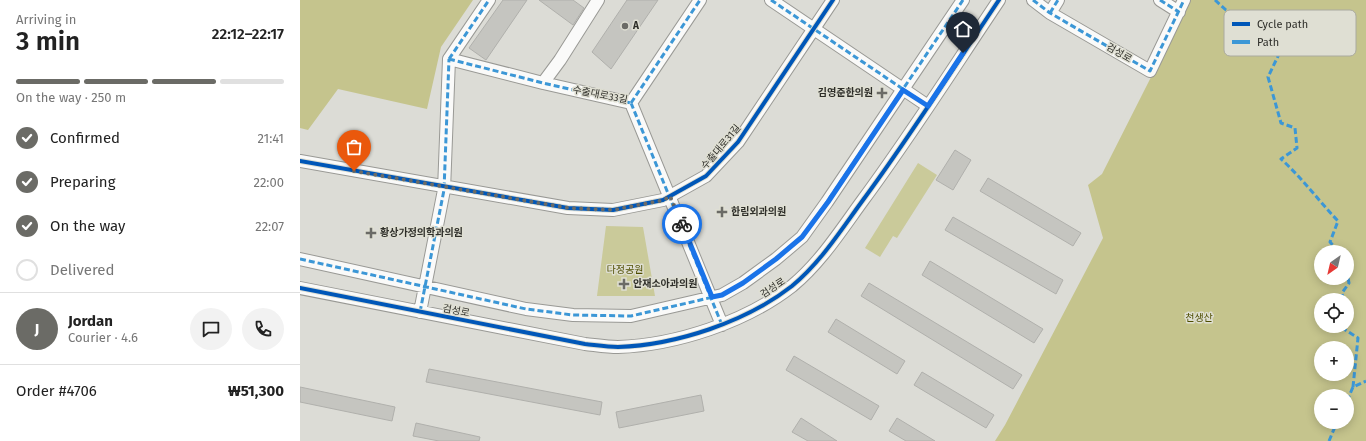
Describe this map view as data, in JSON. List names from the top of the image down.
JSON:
{
  "streets": {
    "street": ["검성로", "수출대로33길", "수출대로31길"]
  },
  "parks": ["다정공원", "천생산"],
  "places": {
    "other": ["A"],
    "health": [
      "김영준한의원",
      "한림외과의원",
      "황상가정의학과의원",
      "안재소아과의원"
    ]
  },
  "legend": ["Cycle path", "Path"],
  "north": "bottom left",
  "page": {
    "heading": ["3 min", "Arriving in", "22:12–22:17"],
    "panel": [
      "Jordan",
      "Courier · 4.6",
      "Order #4706",
      "₩51,300"
    ],
    "bar": "On the way · 250 m",
    "list": [
      ["Confirmed", "21:41"],
      ["Preparing", "22:00"],
      ["On the way", "22:07"],
      "Delivered"
    ],
    "map_buttons": ["+", "−"],
    "round": "J"
  }
}
